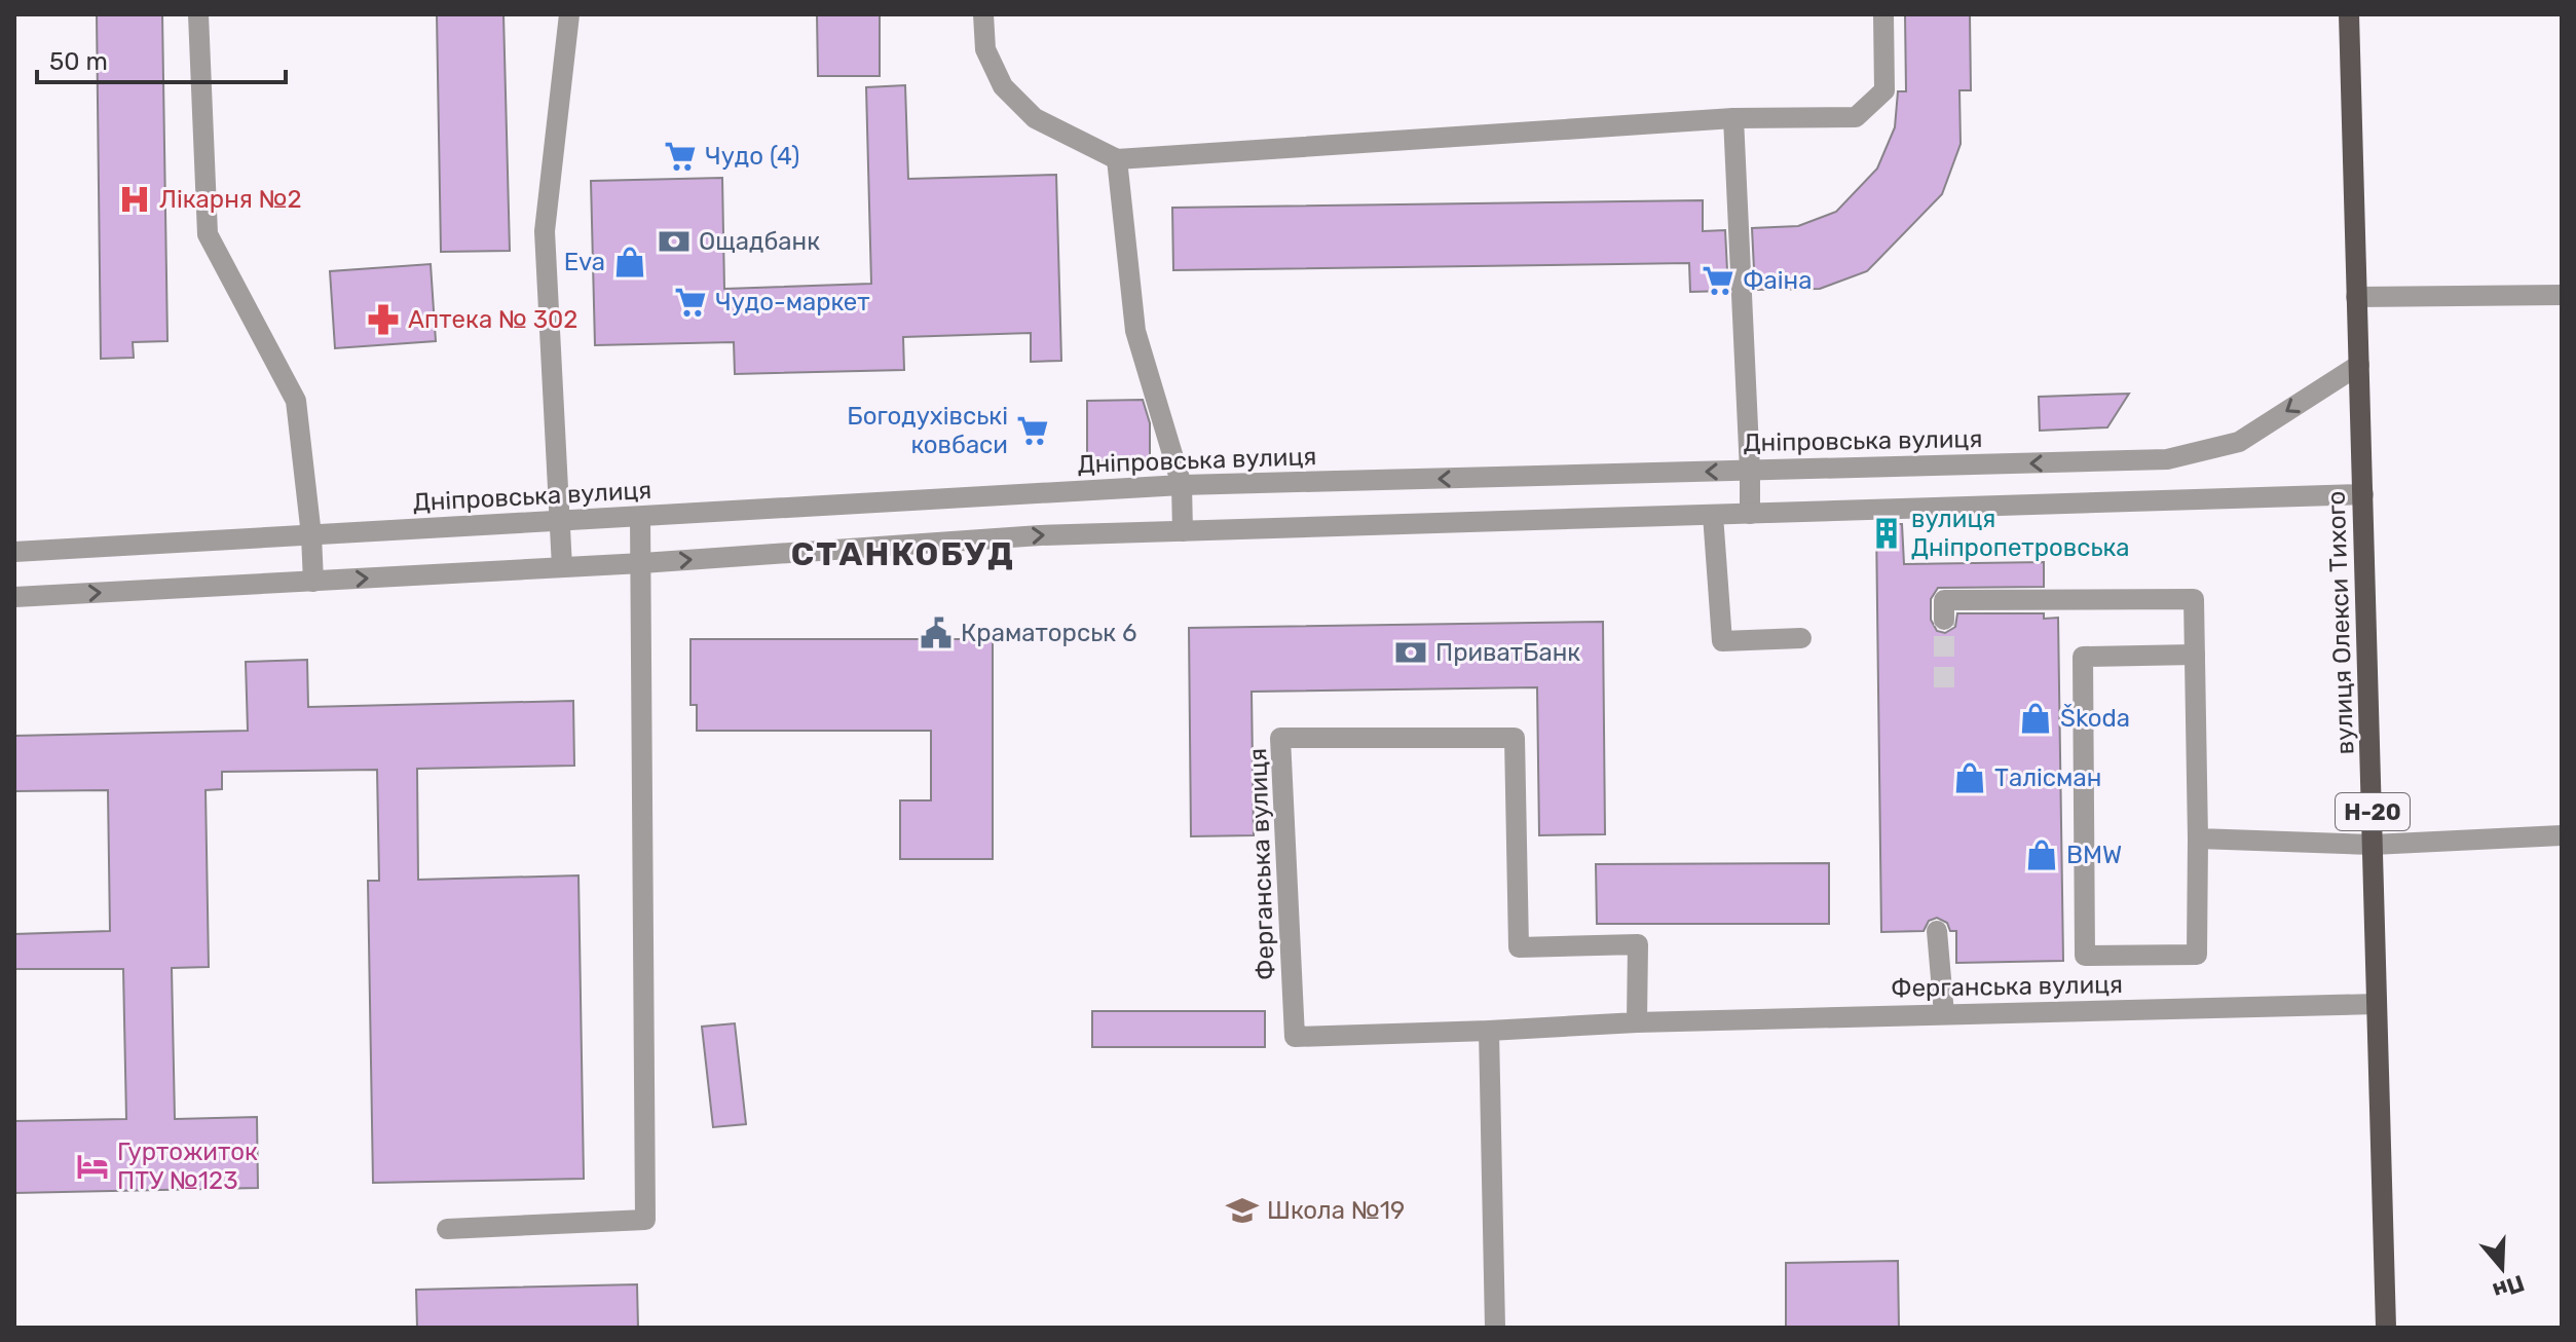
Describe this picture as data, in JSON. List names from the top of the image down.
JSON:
{
  "streets": {
    "main road": ["вулиця Олекси Тихого", "Н-20"],
    "street": ["Дніпровська вулиця", "Ферганська вулиця"]
  },
  "crossings": [
    ["Дніпровська вулиця", "вулиця Олекси Тихого"],
    ["вулиця Олекси Тихого", "Ферганська вулиця"]
  ],
  "districts": ["СТАНКОБУД"],
  "places": {
    "supermarket": [
      "Чудо (4)",
      "Фаіна",
      "Чудо-маркет",
      "Богодухівські ковбаси"
    ],
    "hospital": ["Лікарня №2"],
    "bank": ["Ощадбанк", "ПриватБанк"],
    "shop": [
      "Eva",
      "Škoda",
      "Талісман",
      "BMW"
    ],
    "pharmacy": ["Аптека № 302"],
    "building": ["вулиця Дніпропетровська"],
    "public building": ["Краматорськ 6"],
    "hotel": ["Гуртожиток ПТУ №123"],
    "school or university": ["Школа №19"]
  },
  "scale_bar": "50 m",
  "north": "bottom"
}
